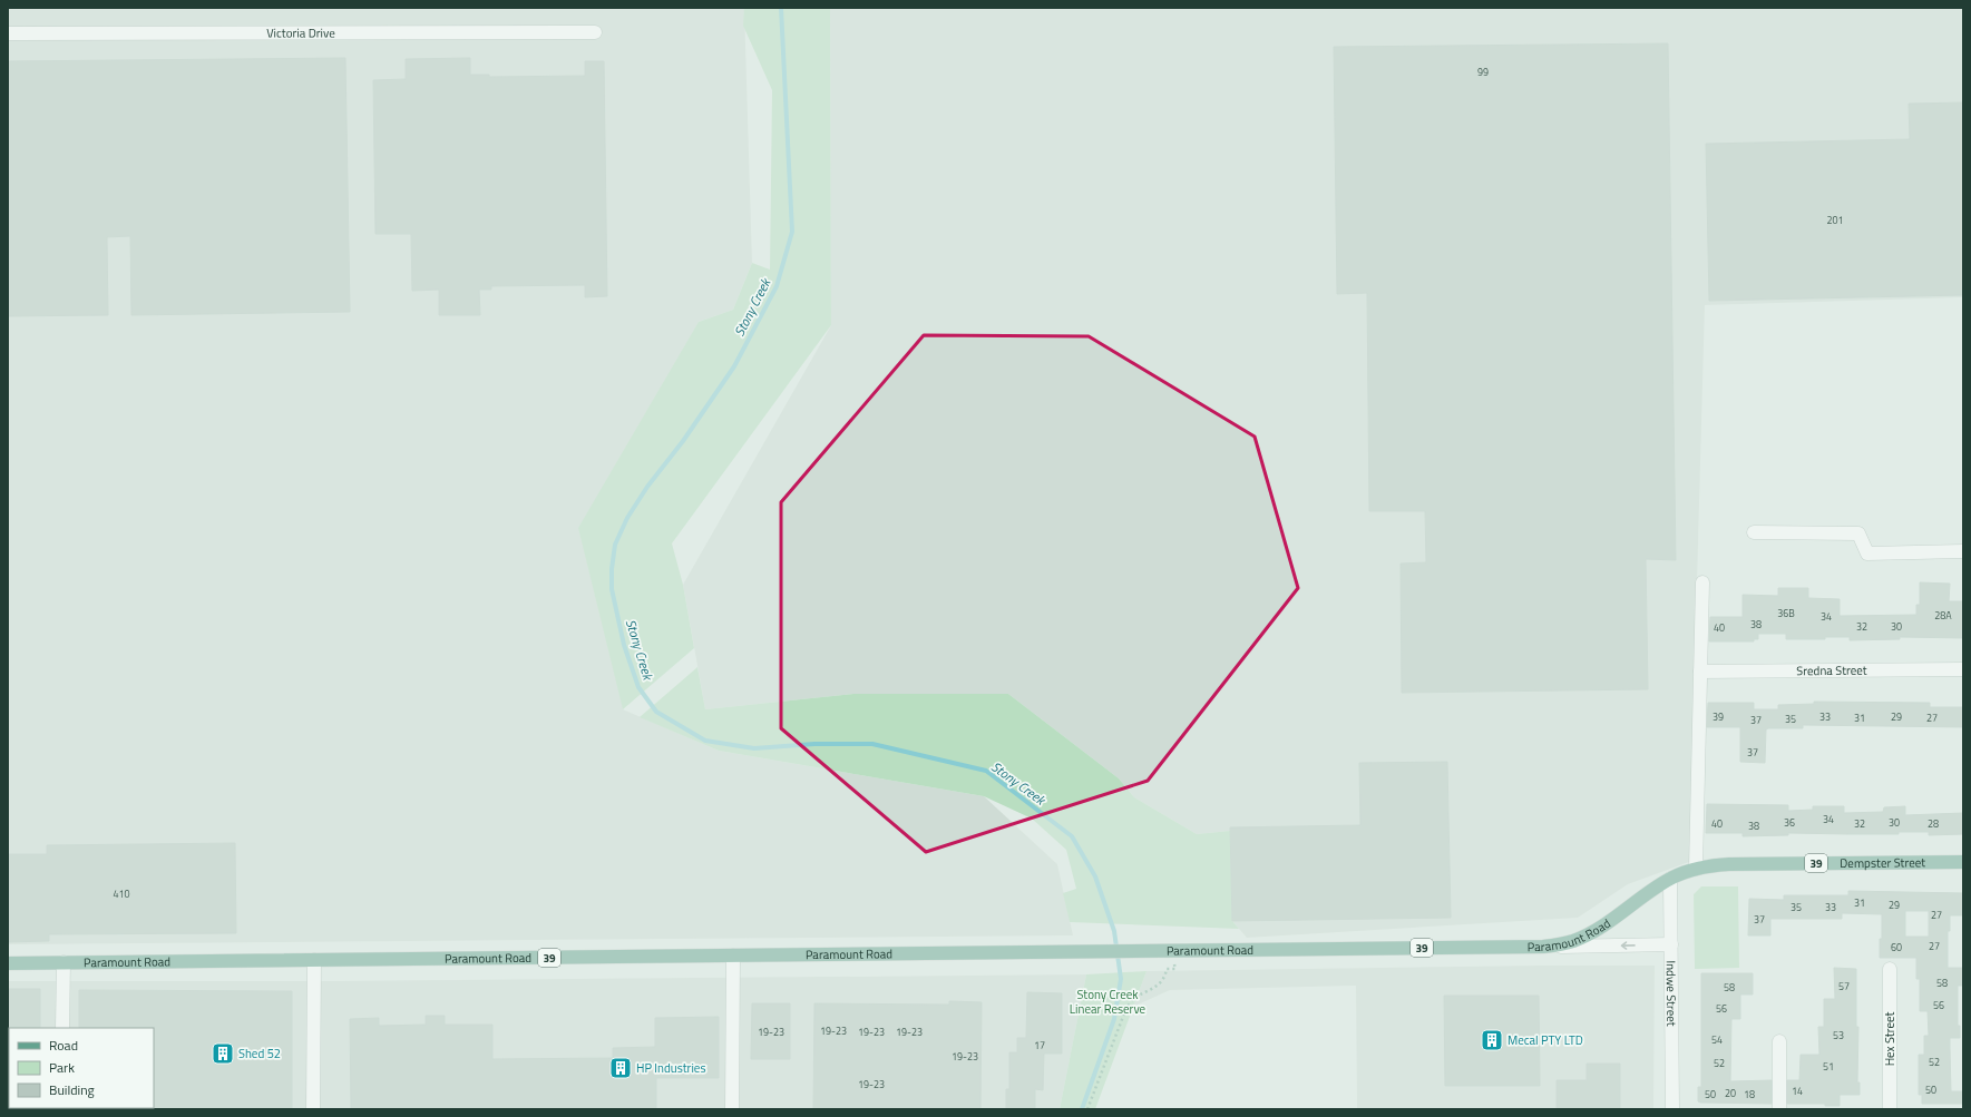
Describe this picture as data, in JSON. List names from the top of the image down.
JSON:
{
  "streets": {
    "main road": ["39", "Dempster Street", "Paramount Road"],
    "street": [
      "Victoria Drive",
      "Sredna Street",
      "Indwe Street",
      "Hex Street"
    ]
  },
  "crossings": [
    ["Dempster Street", "Paramount Road"],
    ["Dempster Street", "Indwe Street"],
    ["Paramount Road", "Indwe Street"]
  ],
  "water": ["Stony Creek"],
  "parks": ["Stony Creek Linear Reserve"],
  "places": {
    "building": ["Mecal PTY LTD", "Shed 52", "HP Industries"]
  },
  "house_numbers": [
    "99",
    "201",
    "36B",
    "28A",
    "34",
    "38",
    "32",
    "30",
    "40",
    "39",
    "33",
    "29",
    "31",
    "27",
    "35",
    "37",
    "37",
    "34",
    "36",
    "30",
    "40",
    "32",
    "28",
    "38",
    "410",
    "31",
    "29",
    "35",
    "33",
    "27",
    "37",
    "27",
    "60",
    "58",
    "57",
    "58",
    "56",
    "56",
    "19-23",
    "19-23",
    "19-23",
    "19-23",
    "53",
    "54",
    "17",
    "19-23",
    "52",
    "52",
    "51",
    "19-23",
    "50",
    "14",
    "20",
    "50",
    "18"
  ],
  "legend": ["Road", "Park", "Building"]
}
